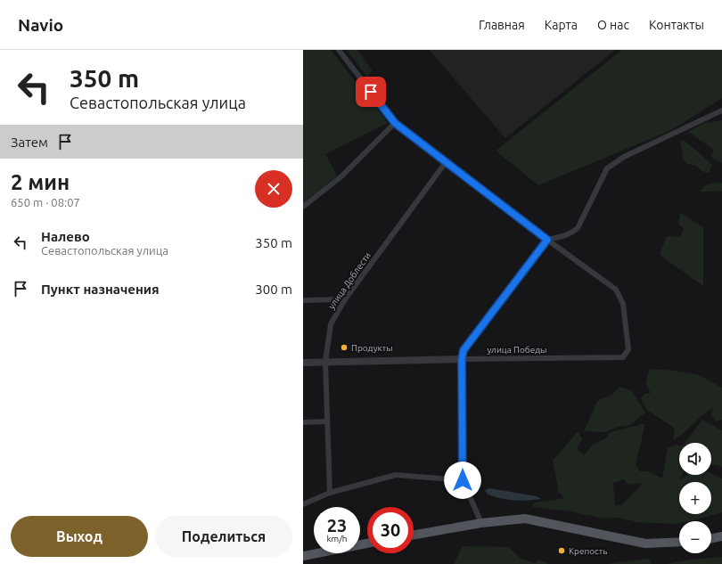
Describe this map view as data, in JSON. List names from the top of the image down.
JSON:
{
  "streets": {
    "street": ["улица Доблести", "улица Победы"]
  },
  "crossings": [
    ["улица Доблести", "улица Победы"]
  ],
  "places": ["Продукты", "Крепость"],
  "page": {
    "header": "Navio",
    "nav": [
      "Главная",
      "Карта",
      "О нас",
      "Контакты"
    ],
    "turn": ["350 m", "Севастопольская улица"],
    "then": "Затем",
    "heading": ["2 мин", "650 m · 08:07"],
    "list": [
      {
        "name": "Налево",
        "note": "Севастопольская улица",
        "value": "350 m"
      },
      {
        "name": "Пункт назначения",
        "value": "300 m"
      }
    ],
    "map_buttons": ["+", "−"],
    "speed": "23 km/h",
    "limit": "30",
    "buttons": ["Выход", "Поделиться"]
  }
}
